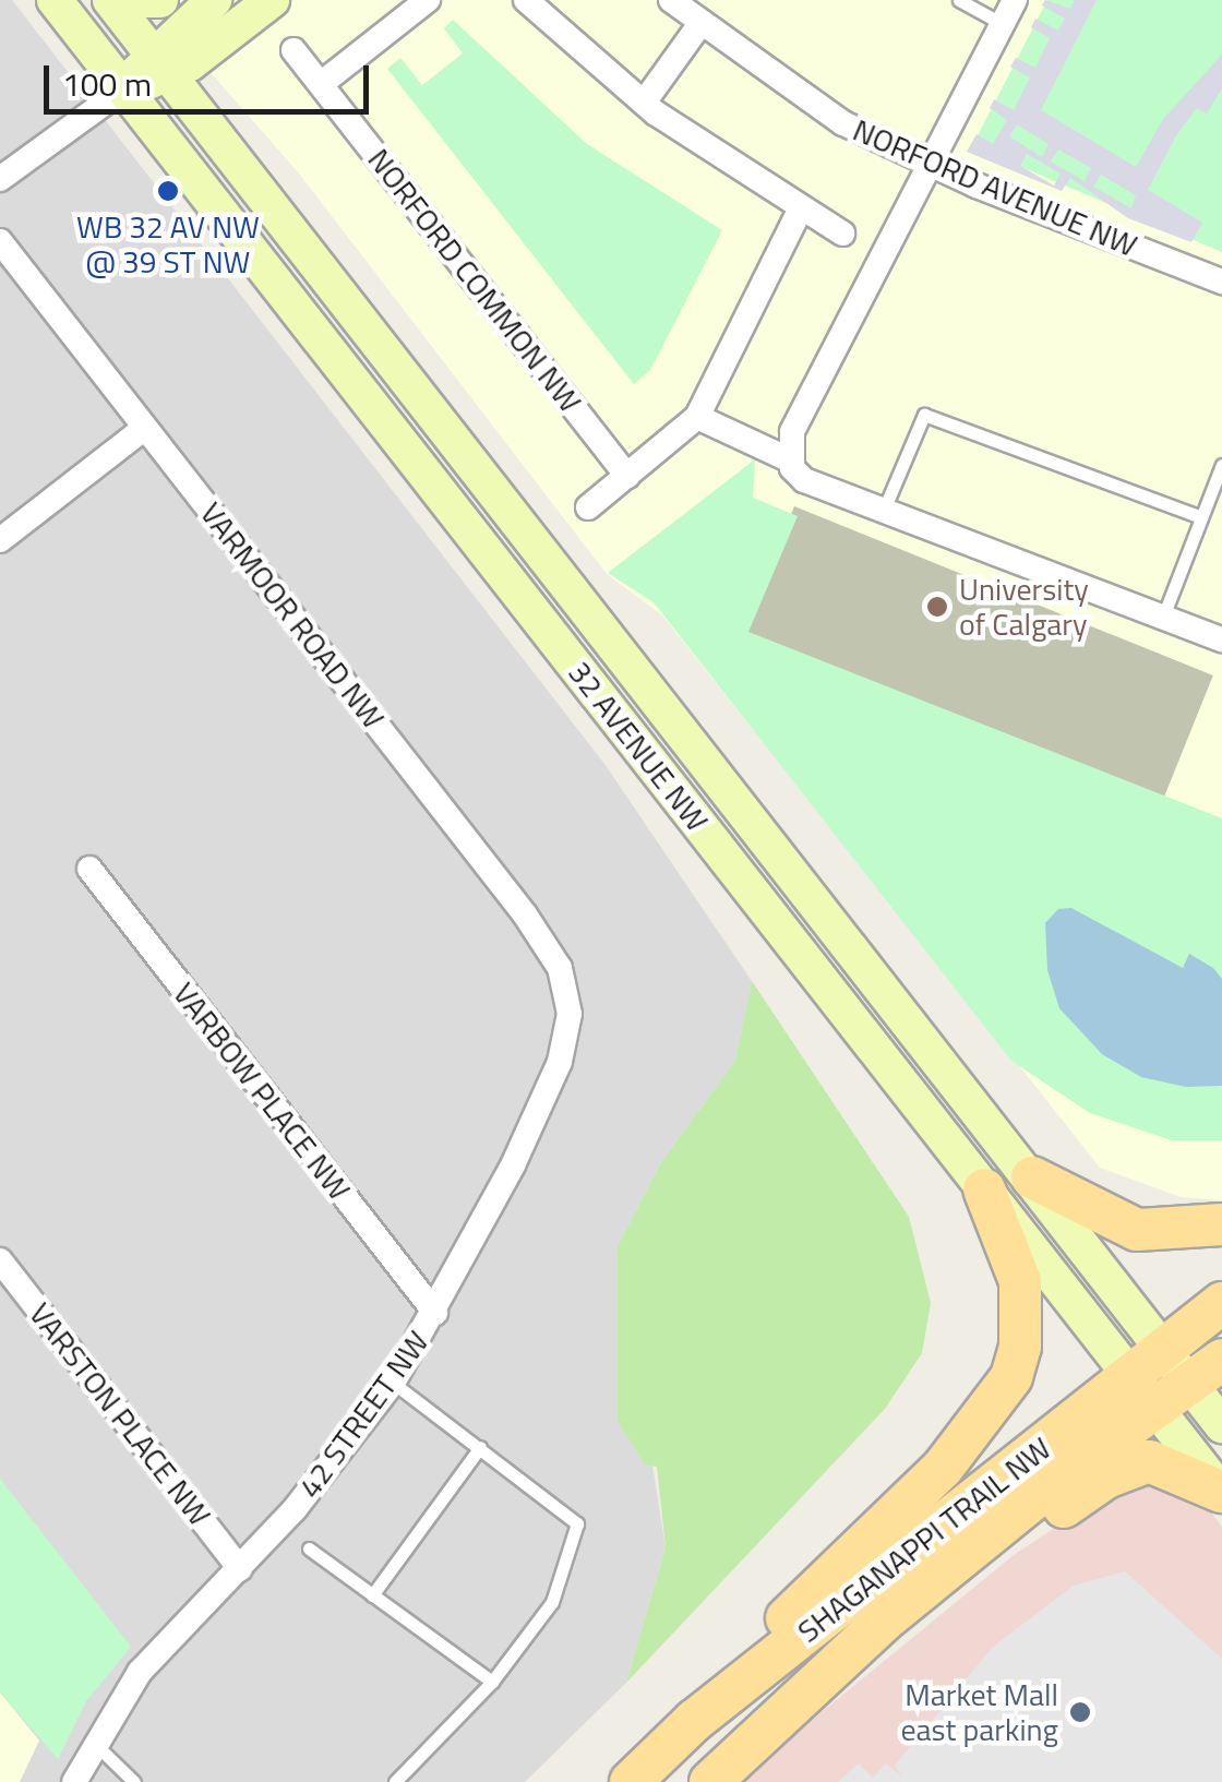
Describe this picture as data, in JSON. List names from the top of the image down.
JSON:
{
  "streets": {
    "main road": ["32 AVENUE NW", "SHAGANAPPI TRAIL NW"],
    "street": [
      "NORFORD AVENUE NW",
      "NORFORD COMMON NW",
      "VARMOOR ROAD NW",
      "VARBOW PLACE NW",
      "VARSTON PLACE NW",
      "42 STREET NW"
    ]
  },
  "crossings": [
    ["VARMOOR ROAD NW", "42 STREET NW"],
    ["32 AVENUE NW", "SHAGANAPPI TRAIL NW"],
    ["VARBOW PLACE NW", "42 STREET NW"],
    ["VARSTON PLACE NW", "42 STREET NW"]
  ],
  "places": ["WB 32 AV NW @ 39 ST NW", "University of Calgary", "Market Mall east parking"],
  "scale_bar": "100 m"
}
